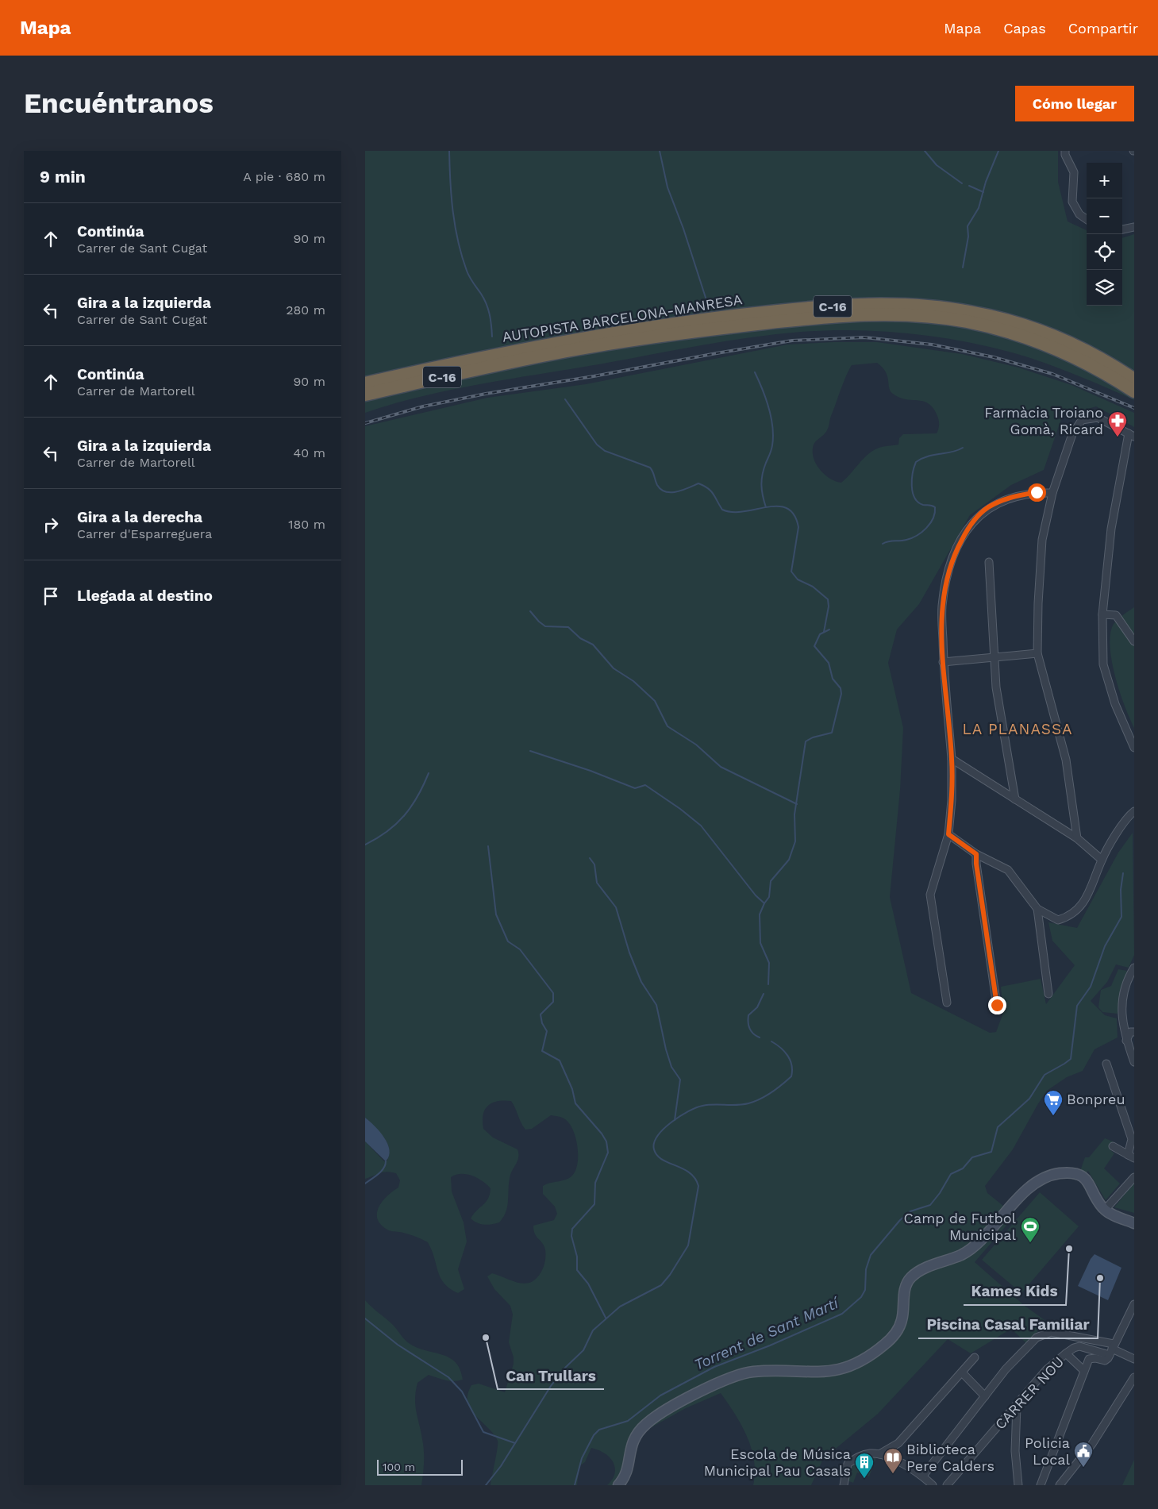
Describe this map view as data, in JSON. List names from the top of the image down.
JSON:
{
  "streets": {
    "highway": ["C-16", "AUTOPISTA BARCELONA-MANRESA"],
    "street": ["CARRER NOU"]
  },
  "districts": ["LA PLANASSA"],
  "water": ["Torrent de Sant Martí"],
  "places": {
    "pharmacy": ["Farmàcia Troiano Gomà, Ricard"],
    "supermarket": ["Bonpreu"],
    "sports": ["Camp de Futbol Municipal"],
    "other": ["Kames Kids", "Piscina Casal Familiar", "Can Trullars"],
    "public building": ["Policia Local"],
    "library": ["Biblioteca Pere Calders"],
    "building": ["Escola de Música Municipal Pau Casals"]
  },
  "scale_bar": "100 m",
  "page": {
    "header": "Mapa",
    "nav": ["Mapa", "Capas", "Compartir"],
    "buttons": "Cómo llegar",
    "title": "Encuéntranos",
    "heading": ["9 min", "A pie · 680 m"],
    "map_buttons": ["+", "−"],
    "list": [
      ["Continúa", "Carrer de Sant Cugat", "90 m"],
      ["Gira a la izquierda", "Carrer de Sant Cugat", "280 m"],
      ["Continúa", "Carrer de Martorell", "90 m"],
      ["Gira a la izquierda", "Carrer de Martorell", "40 m"],
      ["Gira a la derecha", "Carrer d'Esparreguera", "180 m"],
      "Llegada al destino"
    ],
    "scale": "100 m"
  }
}
